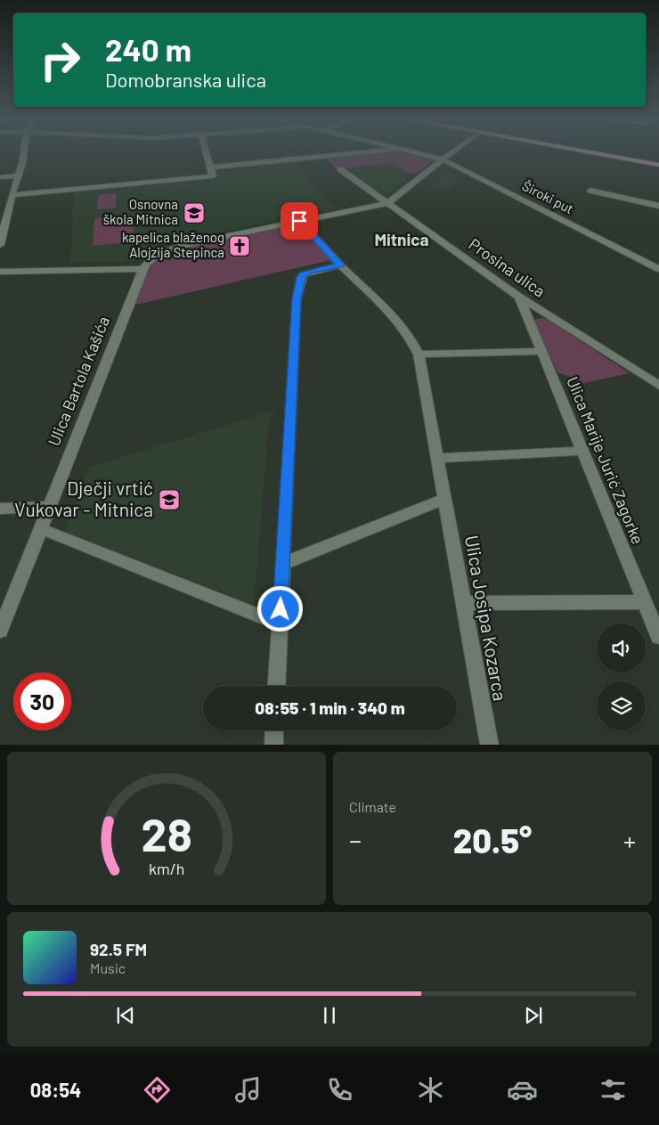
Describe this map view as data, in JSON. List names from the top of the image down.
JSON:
{
  "streets": {
    "street": [
      "Široki put",
      "Prosina ulica",
      "Ulica Bartola Kašića",
      "Ulica Marije Jurić Zagorke",
      "Ulica Josipa Kozarca"
    ]
  },
  "crossings": [
    ["Prosina ulica", "Ulica Bartola Kašića"],
    ["Prosina ulica", "Ulica Marije Jurić Zagorke"],
    ["Ulica Bartola Kašića", "Ulica Josipa Kozarca"]
  ],
  "districts": ["Mitnica"],
  "places": {
    "school or university": ["Osnovna škola Mitnica", "Dječji vrtić Vukovar - Mitnica"],
    "church": ["kapelica blaženog Alojzija Stepinca"]
  },
  "page": {
    "turn": ["240 m", "Domobranska ulica"],
    "limit": "30",
    "trip": "08:55 · 1 min · 340 m",
    "tile": "Climate",
    "heat": ["−", "20.5°", "+"],
    "song": ["92.5 FM", "Music"],
    "tabs": "08:54",
    "gauge": ["28", "km/h"]
  }
}
